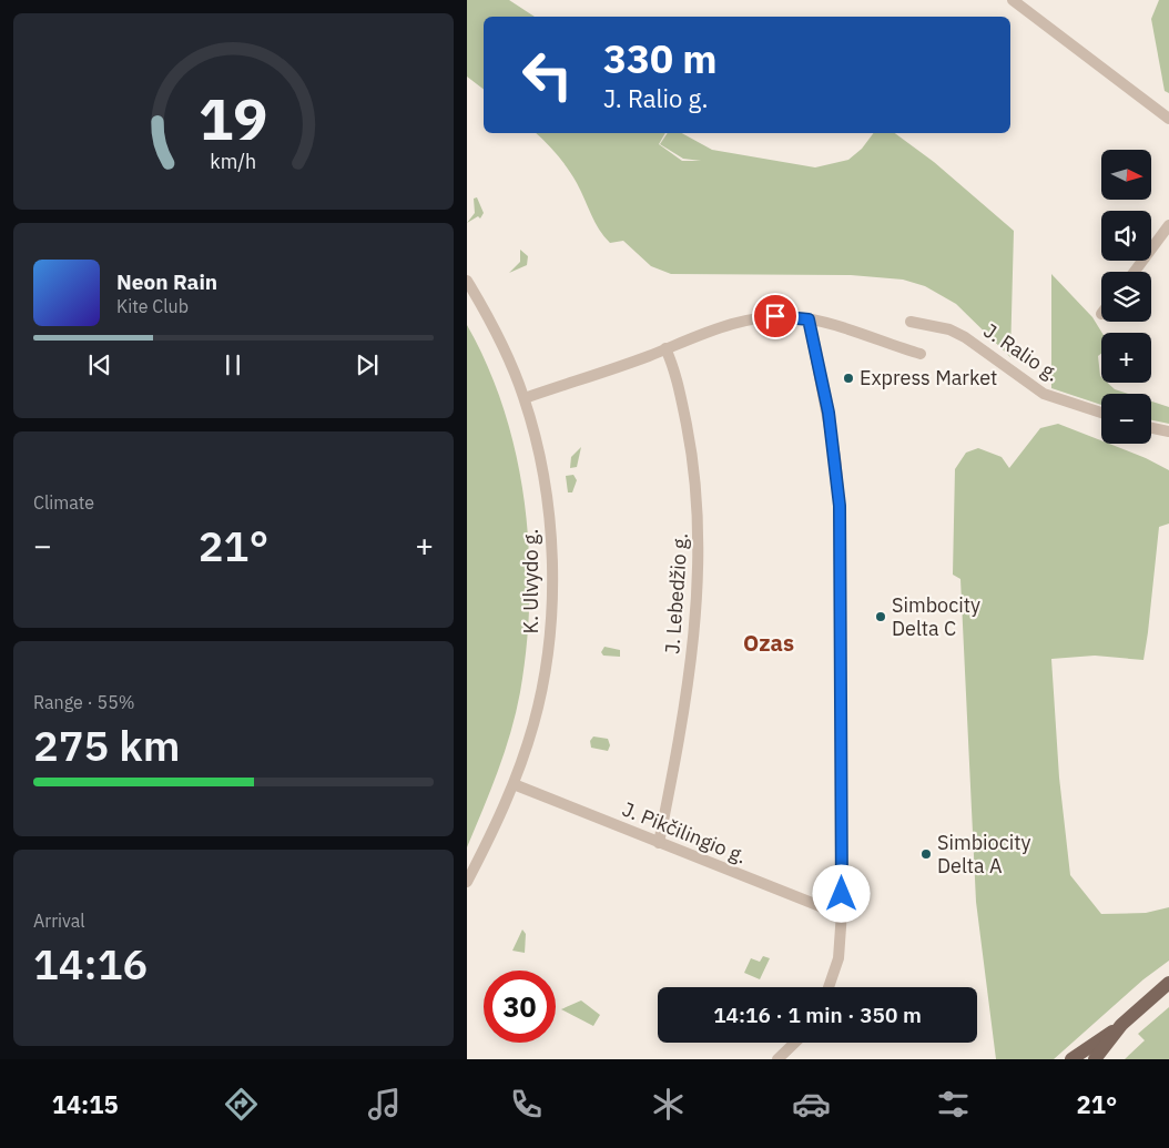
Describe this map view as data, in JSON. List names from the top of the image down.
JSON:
{
  "streets": {
    "street": [
      "J. Ralio g.",
      "K. Ulvydo g.",
      "J. Lebedžio g.",
      "J. Pikčilingio g."
    ]
  },
  "crossings": [
    ["K. Ulvydo g.", "J. Pikčilingio g."],
    ["J. Lebedžio g.", "J. Pikčilingio g."]
  ],
  "districts": ["Ozas"],
  "places": ["Express Market", "Simbocity Delta C", "Simbiocity Delta A"],
  "north": "right",
  "page": {
    "turn": ["330 m", "J. Ralio g."],
    "map_buttons": ["+", "−"],
    "song": ["Neon Rain", "Kite Club"],
    "tile": [
      "Climate",
      ["Range · 55%", "275 km"],
      ["Arrival", "14:16"]
    ],
    "heat": ["−", "21°", "+"],
    "limit": "30",
    "trip": "14:16 · 1 min · 350 m",
    "tabs": ["14:15", "21°"],
    "gauge": ["19", "km/h"]
  }
}
